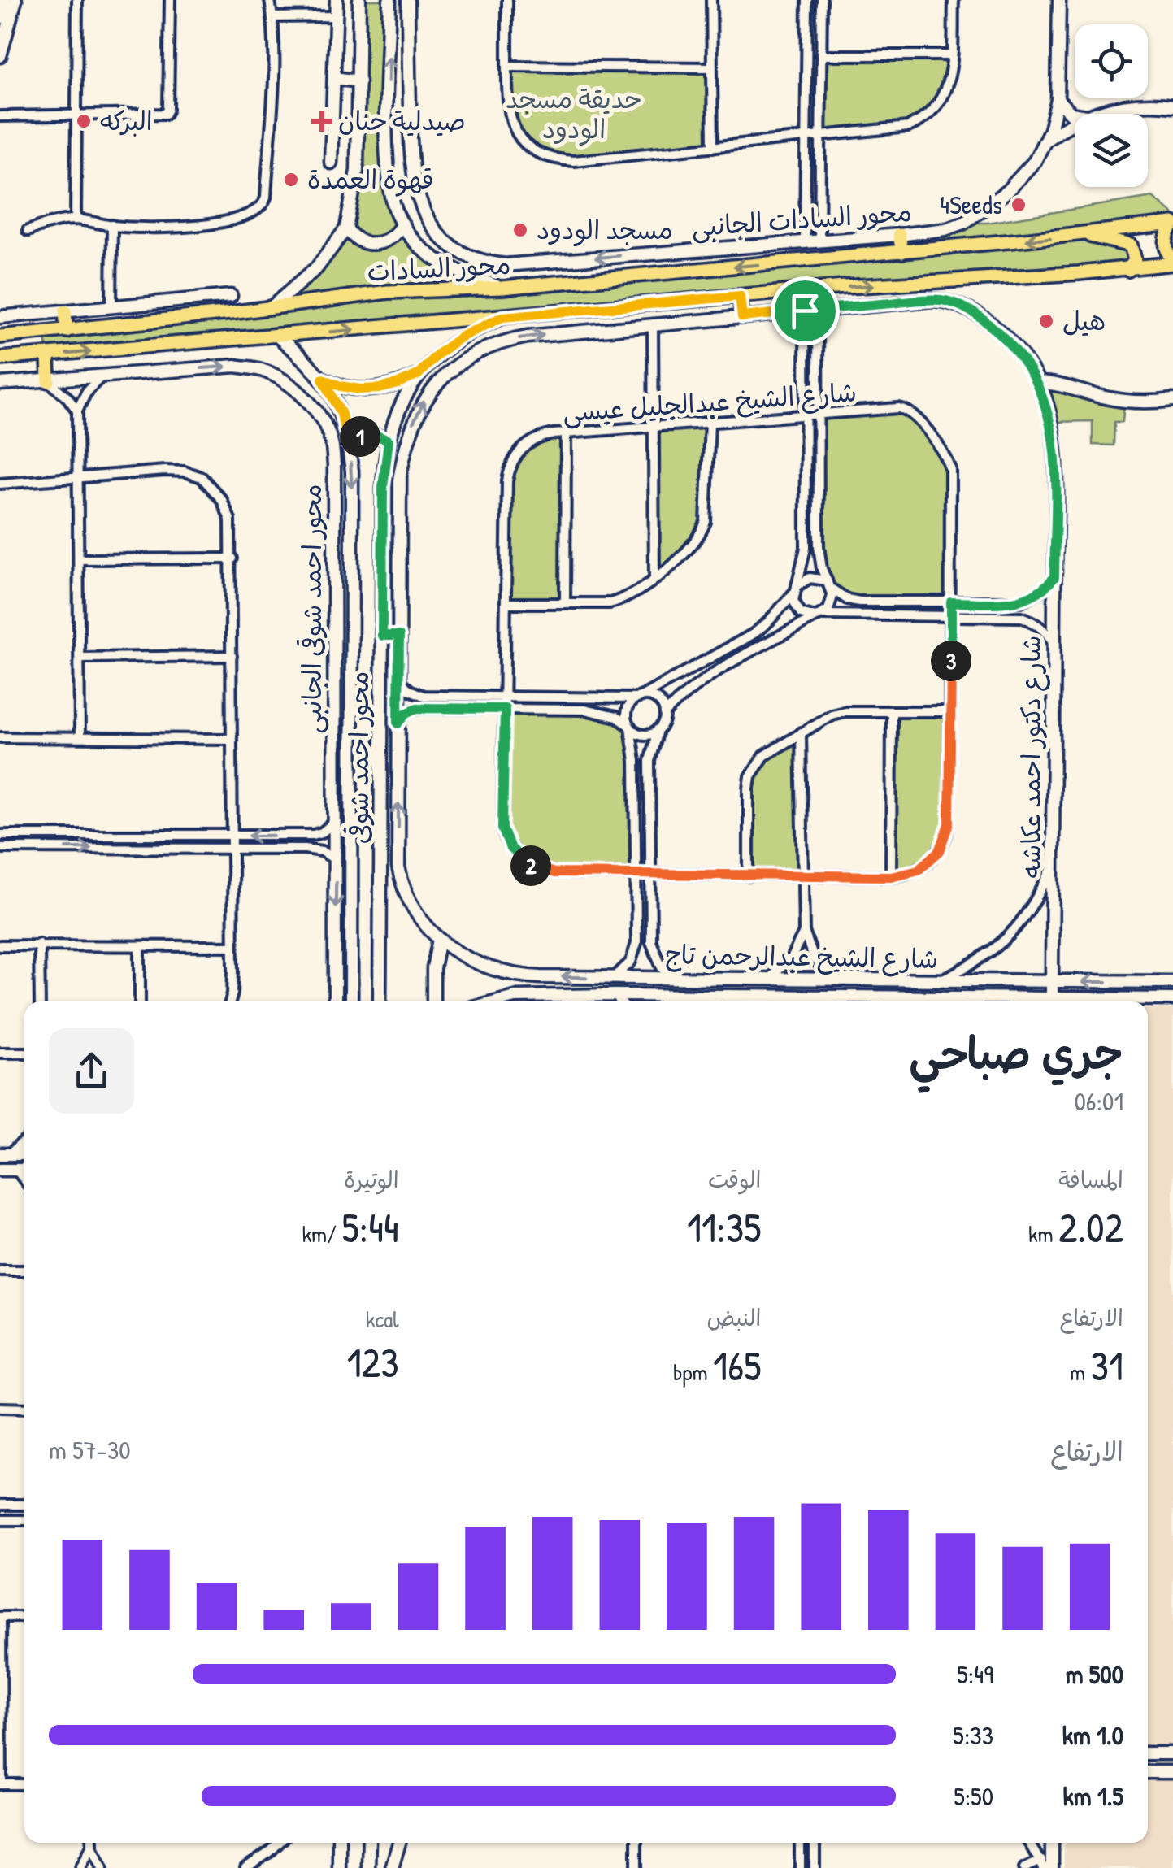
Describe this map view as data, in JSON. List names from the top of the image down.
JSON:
{
  "streets": {
    "main road": ["محور السادات"],
    "street": [
      "محور السادات الجانبى",
      "شارع الشيخ عبدالجليل عيسى",
      "محور احمد شوقى الجانبى",
      "شارع دكتور احمد عكاشه",
      "محور احمد شوقى",
      "شارع الشيخ عبدالرحمن تاج"
    ]
  },
  "crossings": [
    ["محور السادات", "محور احمد شوقى"],
    ["شارع دكتور احمد عكاشه", "شارع الشيخ عبدالرحمن تاج"]
  ],
  "parks": ["حديقة مسجد الودود"],
  "places": {
    "other": [
      "البركه",
      "قهوة العمدة",
      "4Seeds",
      "مسجد الودود",
      "هيل"
    ],
    "health": ["صيدلية حنان"]
  },
  "page": {
    "pins": ["1", "3", "2"],
    "heading": ["جري صباحي", "06:01"],
    "stats": [
      ["المسافة", "2.02 km"],
      ["الوقت", "11:35"],
      ["الوتيرة", "5:44 /km"],
      ["الارتفاع", "31 m"],
      ["النبض", "165 bpm"],
      ["kcal", "123"]
    ],
    "chart": ["الارتفاع", "30–57 m"],
    "list": [
      {
        "name": "500 m",
        "note": "5:49"
      },
      {
        "name": "1.0 km",
        "note": "5:33"
      },
      {
        "name": "1.5 km",
        "note": "5:50"
      }
    ]
  }
}
